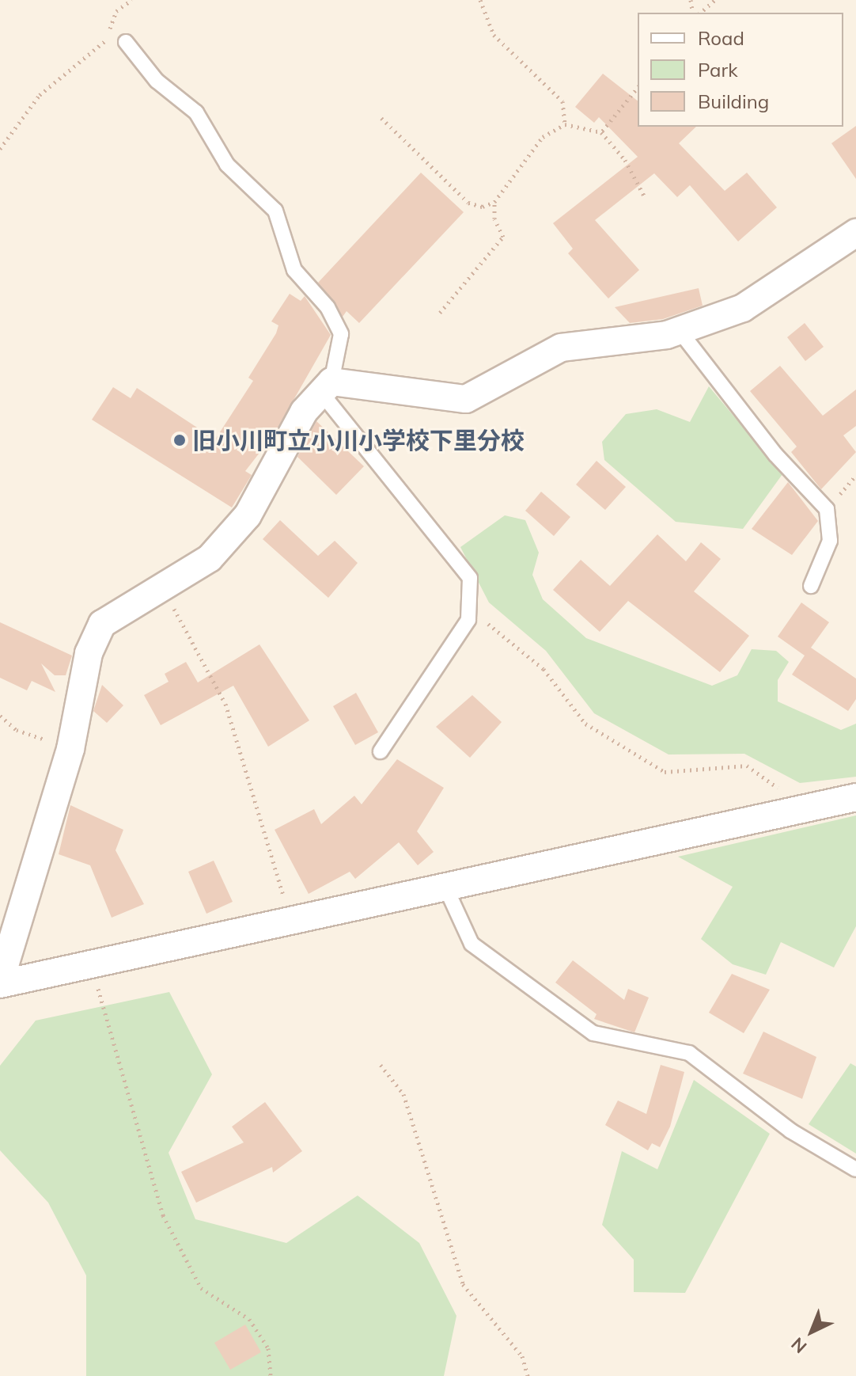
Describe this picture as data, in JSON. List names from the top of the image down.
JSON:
{
  "places": ["旧小川町立小川小学校下里分校"],
  "legend": ["Road", "Park", "Building"],
  "north": "bottom left"
}
